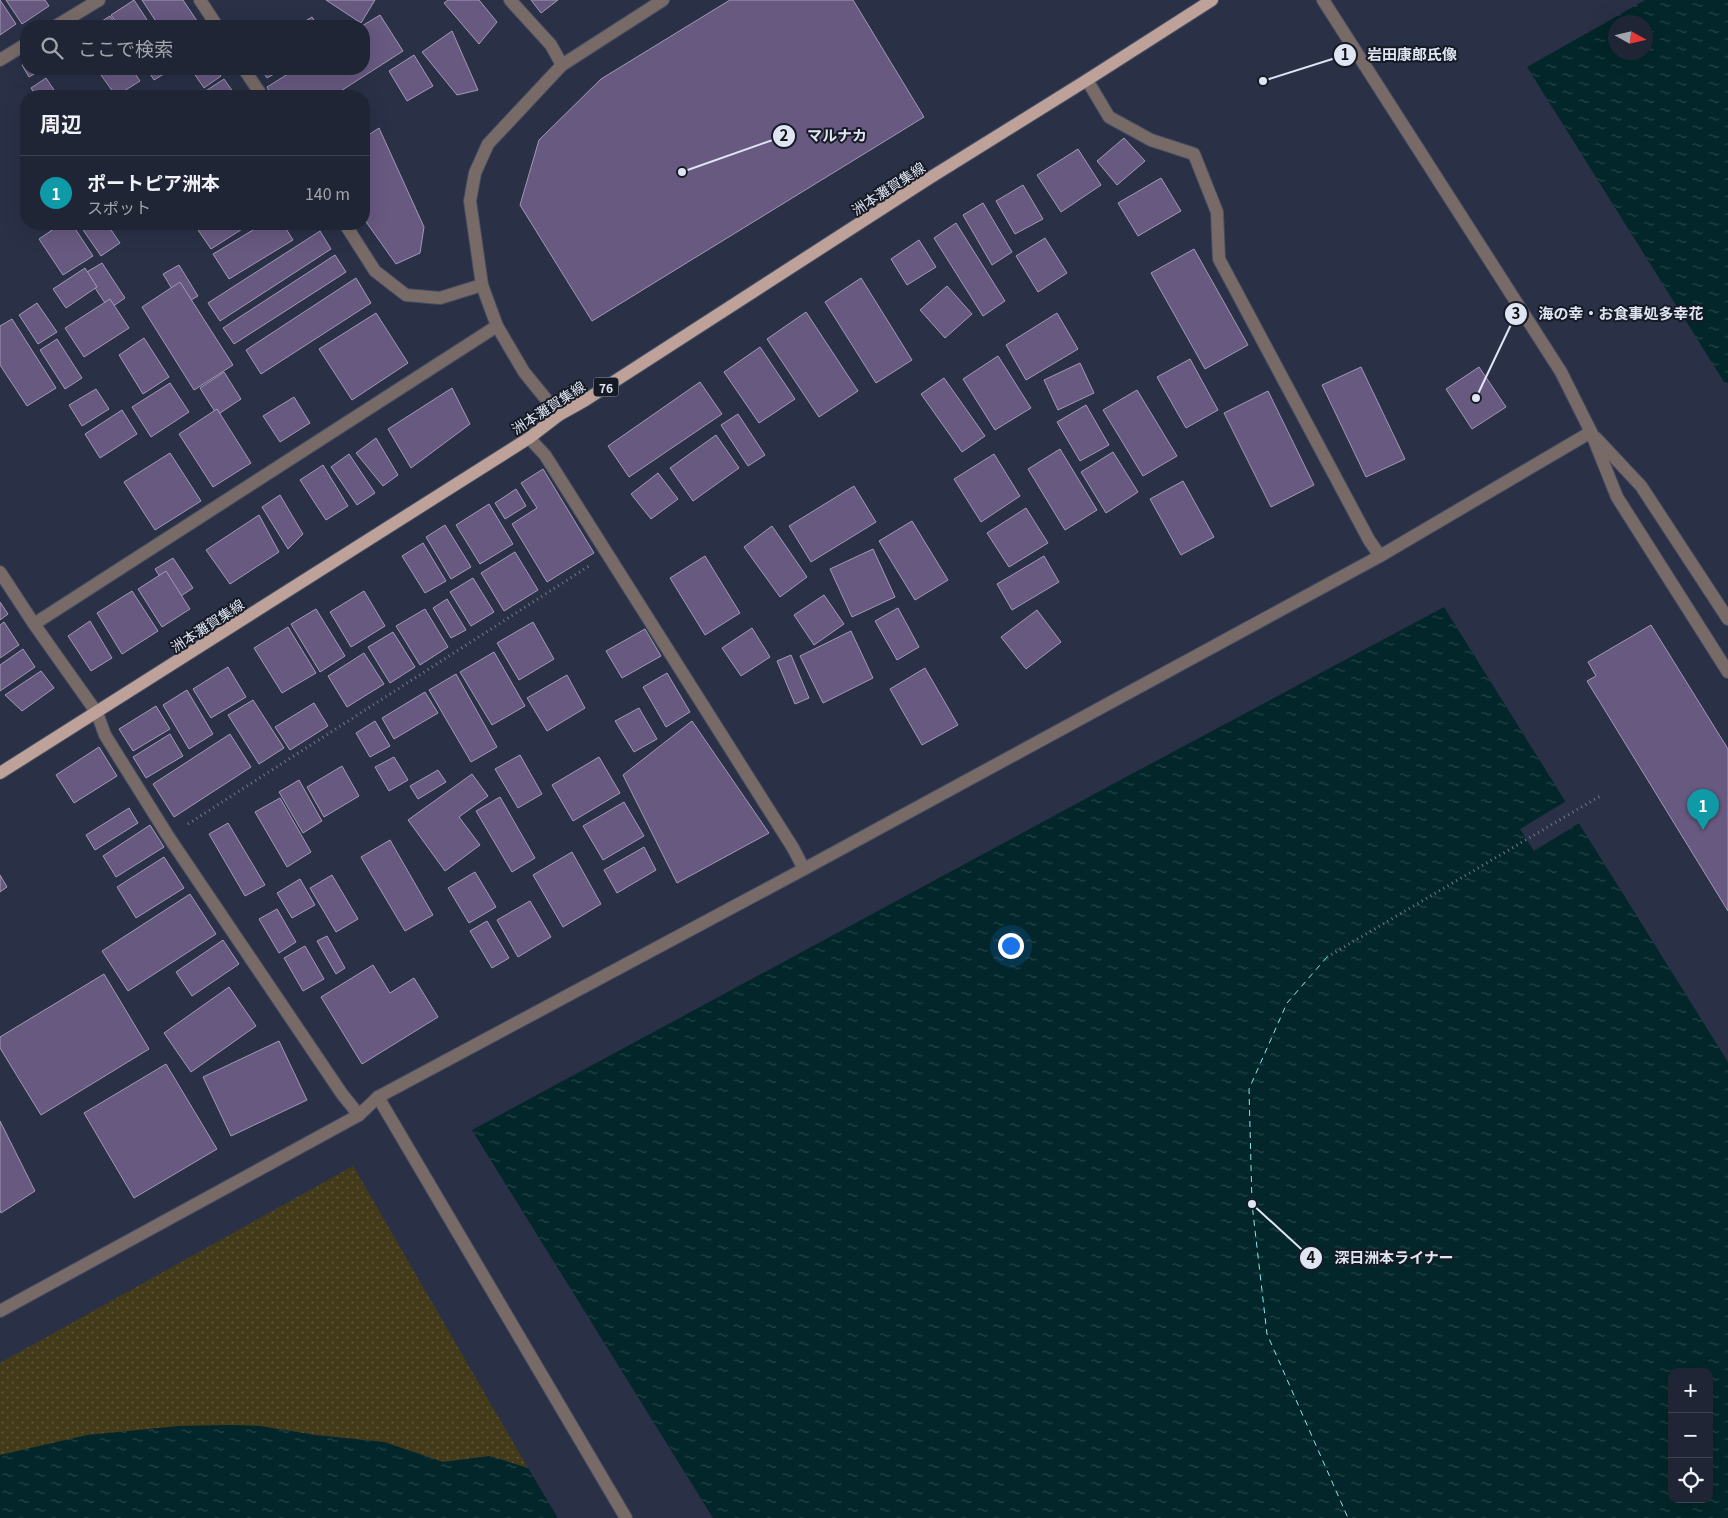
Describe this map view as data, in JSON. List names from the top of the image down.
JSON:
{
  "streets": {
    "main road": ["洲本灘賀集線", "76"]
  },
  "places": [
    "岩田康郎氏像",
    "マルナカ",
    "海の幸・お食事処多幸花",
    "深日洲本ライナー"
  ],
  "north": "right",
  "page": {
    "search": "ここで検索",
    "heading": "周辺",
    "list": [
      {
        "mark": "1",
        "name": "ポートピア洲本",
        "note": "スポット",
        "value": "140 m"
      }
    ],
    "pins": "1",
    "map_buttons": ["+", "−"]
  }
}
